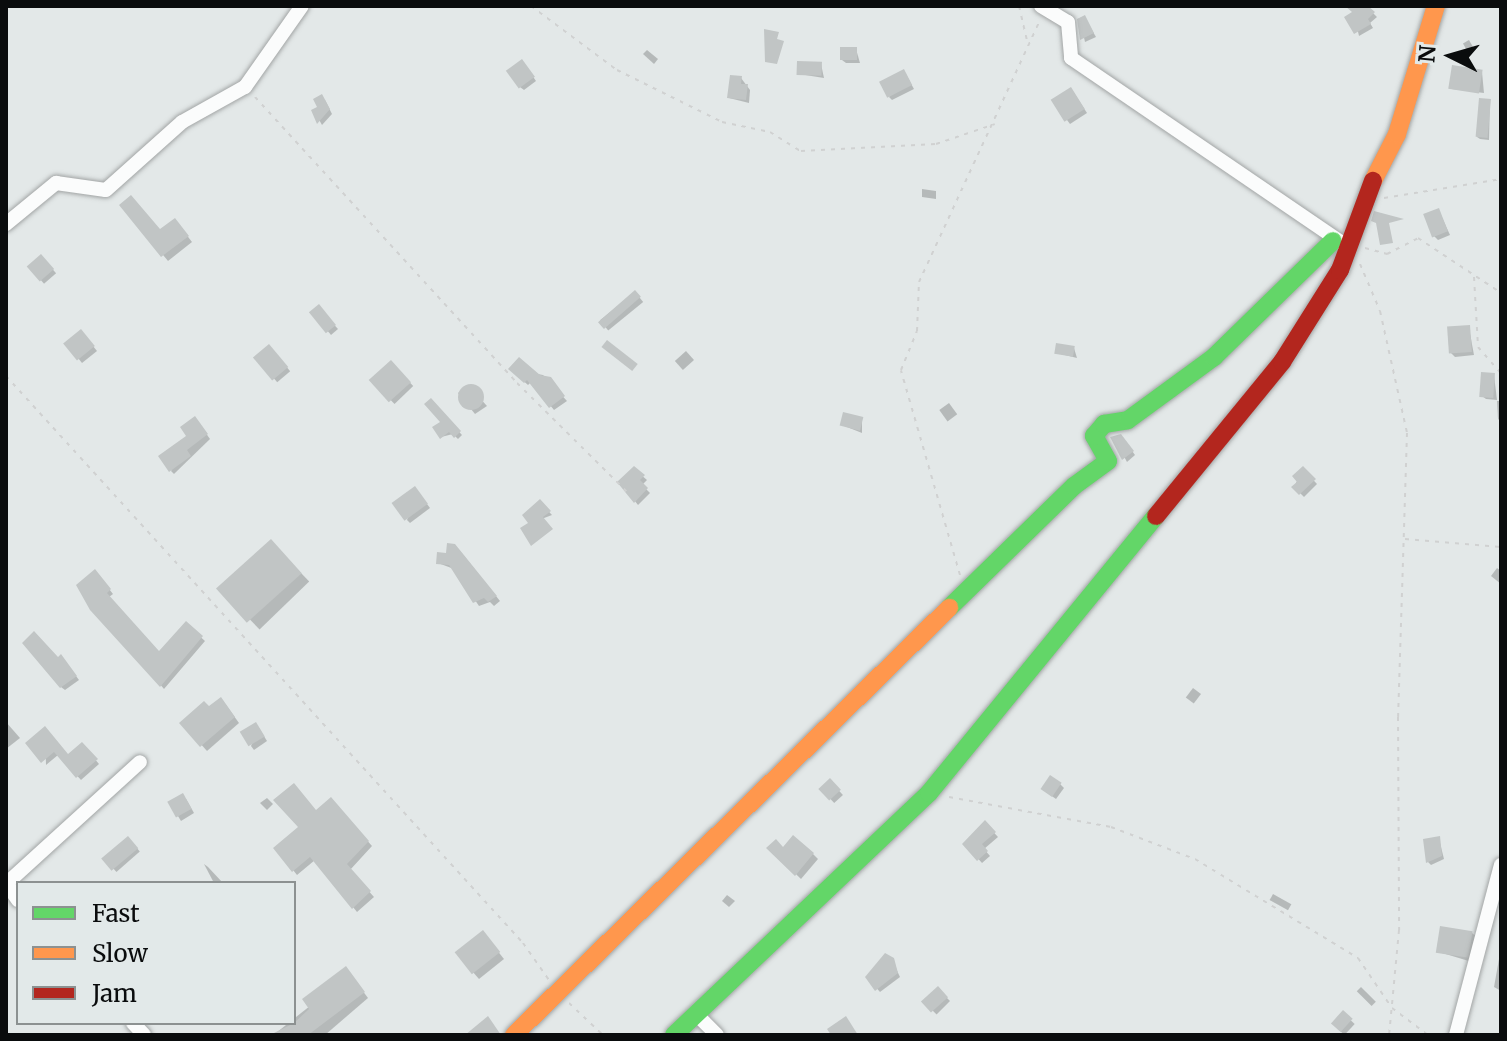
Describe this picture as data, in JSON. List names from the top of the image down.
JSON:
{
  "legend": ["Fast", "Slow", "Jam"],
  "north": "left"
}
